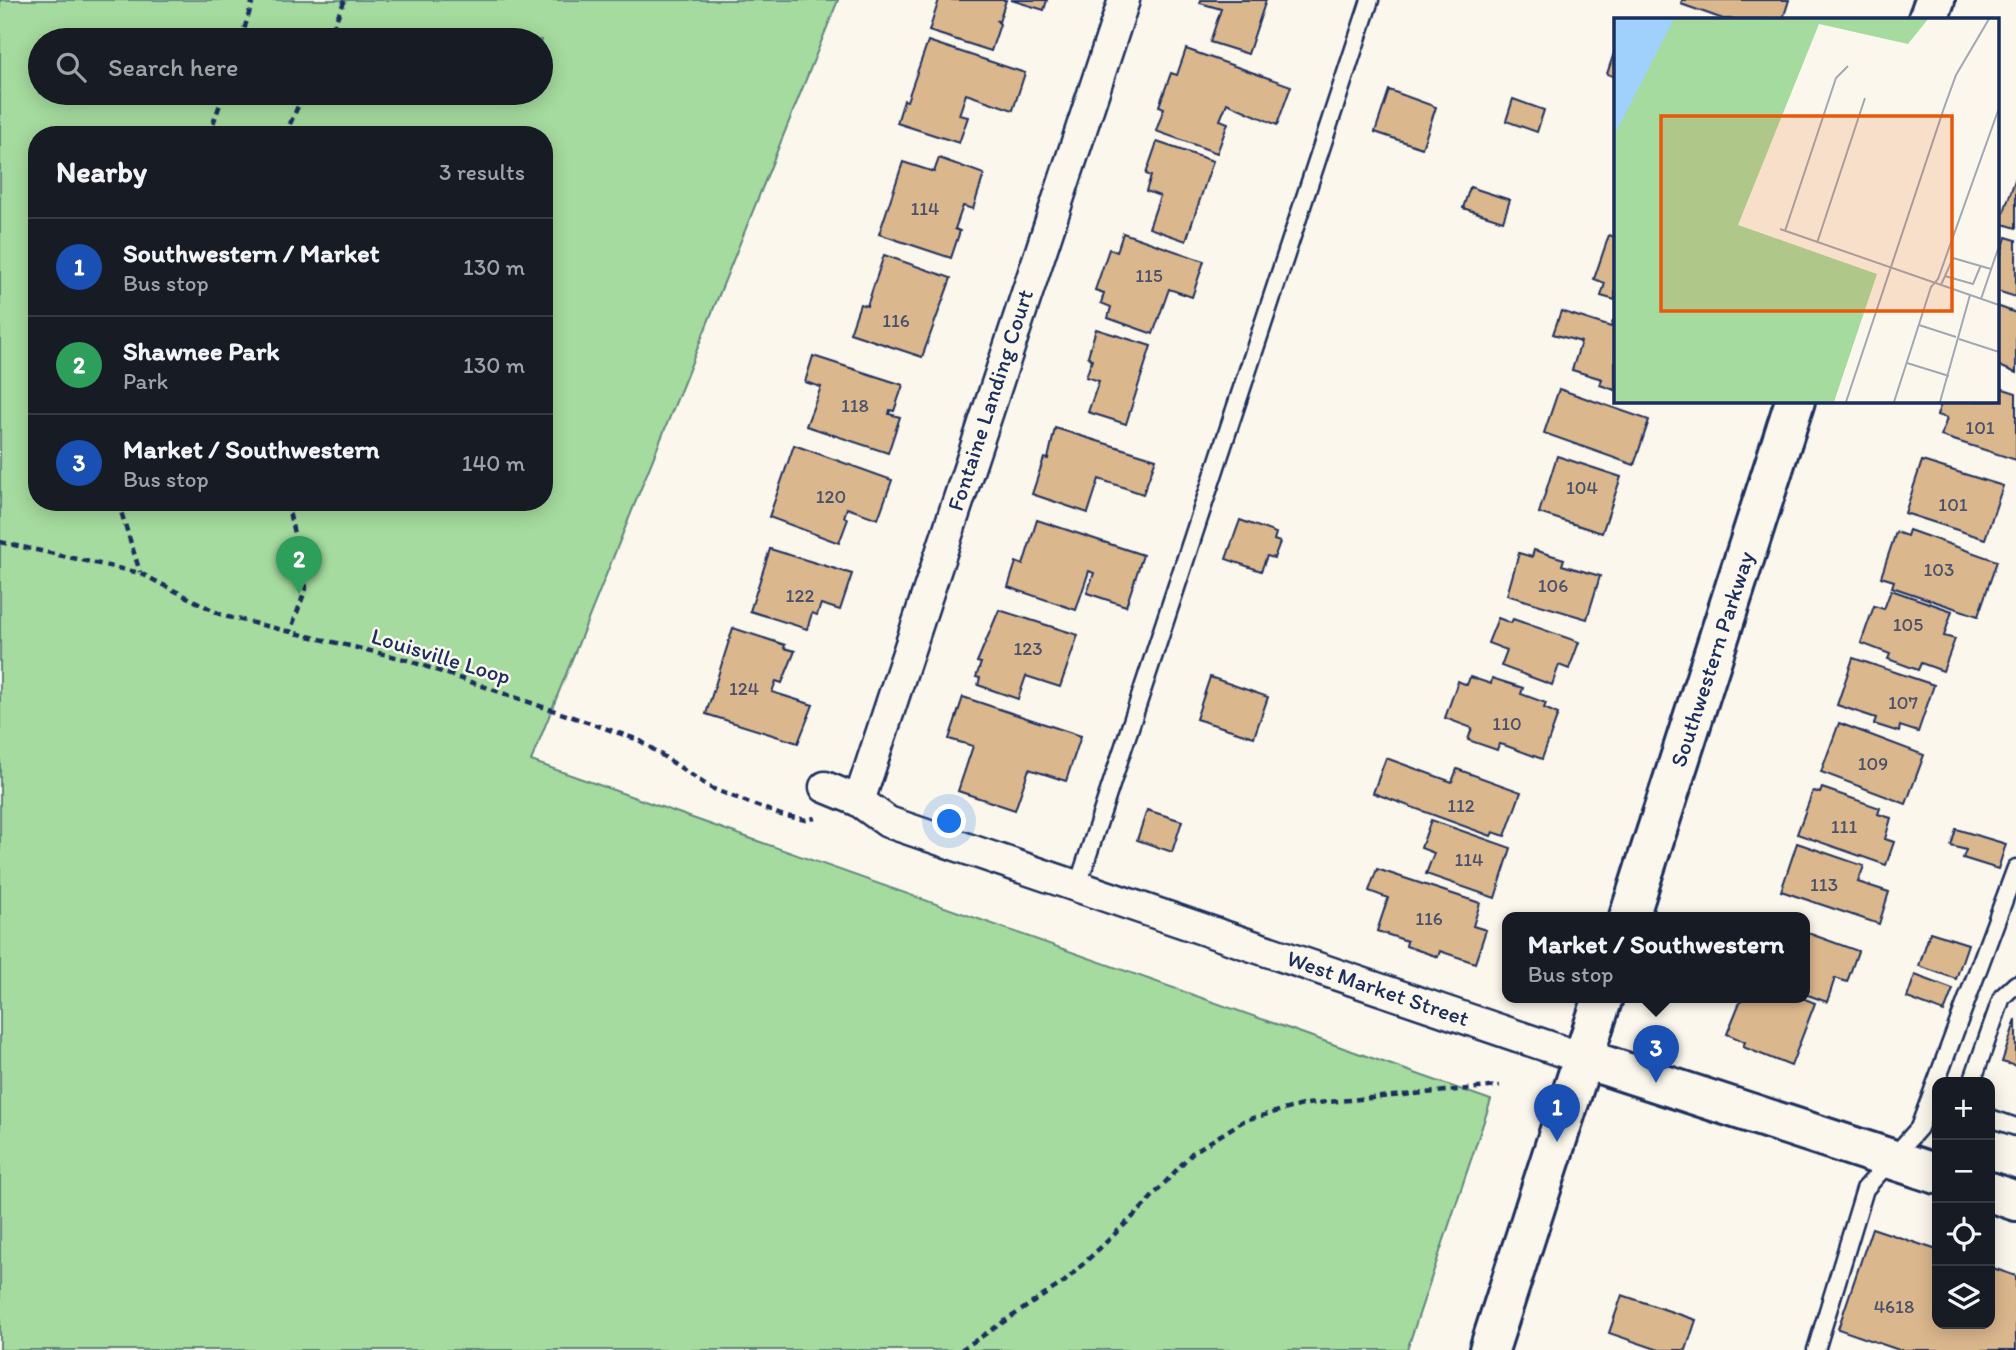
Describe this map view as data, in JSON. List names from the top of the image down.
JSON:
{
  "streets": {
    "street": ["Fontaine Landing Court", "Southwestern Parkway", "West Market Street"],
    "path": ["Louisville Loop"]
  },
  "crossings": [
    ["Fontaine Landing Court", "Louisville Loop"],
    ["Fontaine Landing Court", "West Market Street"],
    ["Louisville Loop", "West Market Street"]
  ],
  "house_numbers": [
    "114",
    "115",
    "116",
    "118",
    "101",
    "104",
    "120",
    "101",
    "103",
    "106",
    "122",
    "105",
    "123",
    "124",
    "107",
    "110",
    "109",
    "112",
    "111",
    "114",
    "113",
    "116",
    "4618"
  ],
  "page": {
    "search": "Search here",
    "heading": ["Nearby", "3 results"],
    "list": [
      {
        "mark": "1",
        "name": "Southwestern / Market",
        "note": "Bus stop",
        "value": "130 m"
      },
      {
        "mark": "2",
        "name": "Shawnee Park",
        "note": "Park",
        "value": "130 m"
      },
      {
        "mark": "3",
        "name": "Market / Southwestern",
        "note": "Bus stop",
        "value": "140 m"
      }
    ],
    "pins": ["2", "3", "1"],
    "popup": ["Market / Southwestern", "Bus stop"],
    "map_buttons": ["+", "−"]
  }
}
